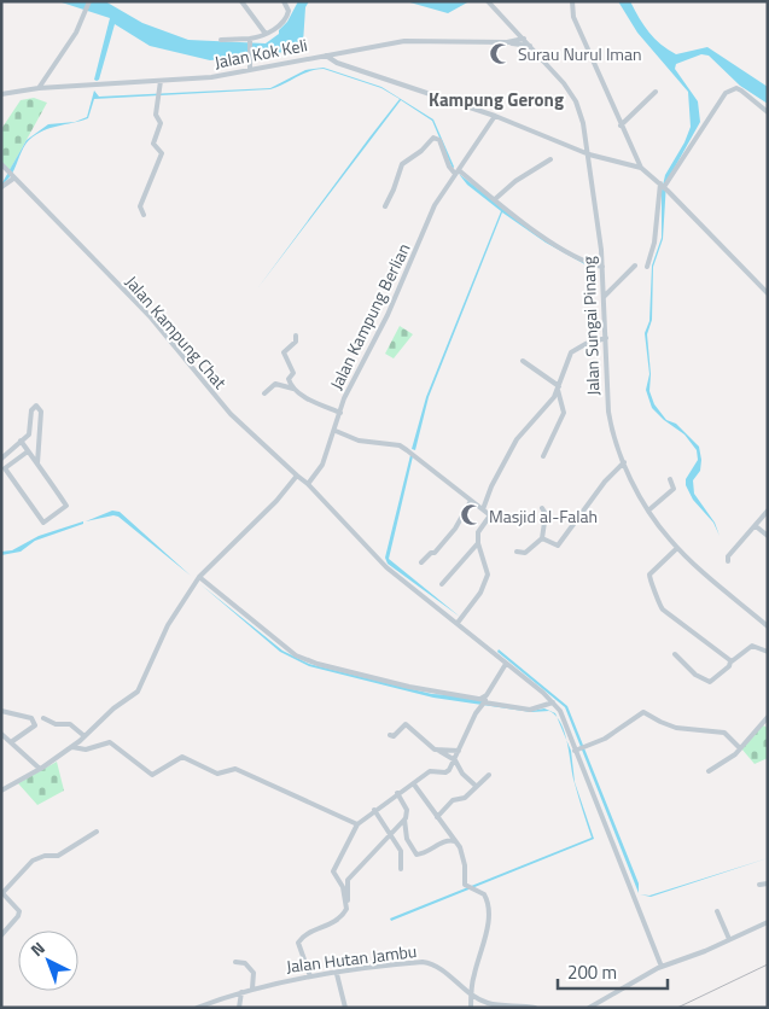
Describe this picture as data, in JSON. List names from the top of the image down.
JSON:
{
  "streets": {
    "street": [
      "Jalan Kok Keli",
      "Jalan Kampung Berlian",
      "Jalan Sungai Pinang",
      "Jalan Kampung Chat",
      "Jalan Hutan Jambu"
    ]
  },
  "crossings": [
    ["Jalan Kok Keli", "Jalan Sungai Pinang"]
  ],
  "districts": ["Kampung Gerong"],
  "places": {
    "mosque": ["Surau Nurul Iman", "Masjid al-Falah"]
  },
  "scale_bar": "200 m",
  "north": "top left"
}
